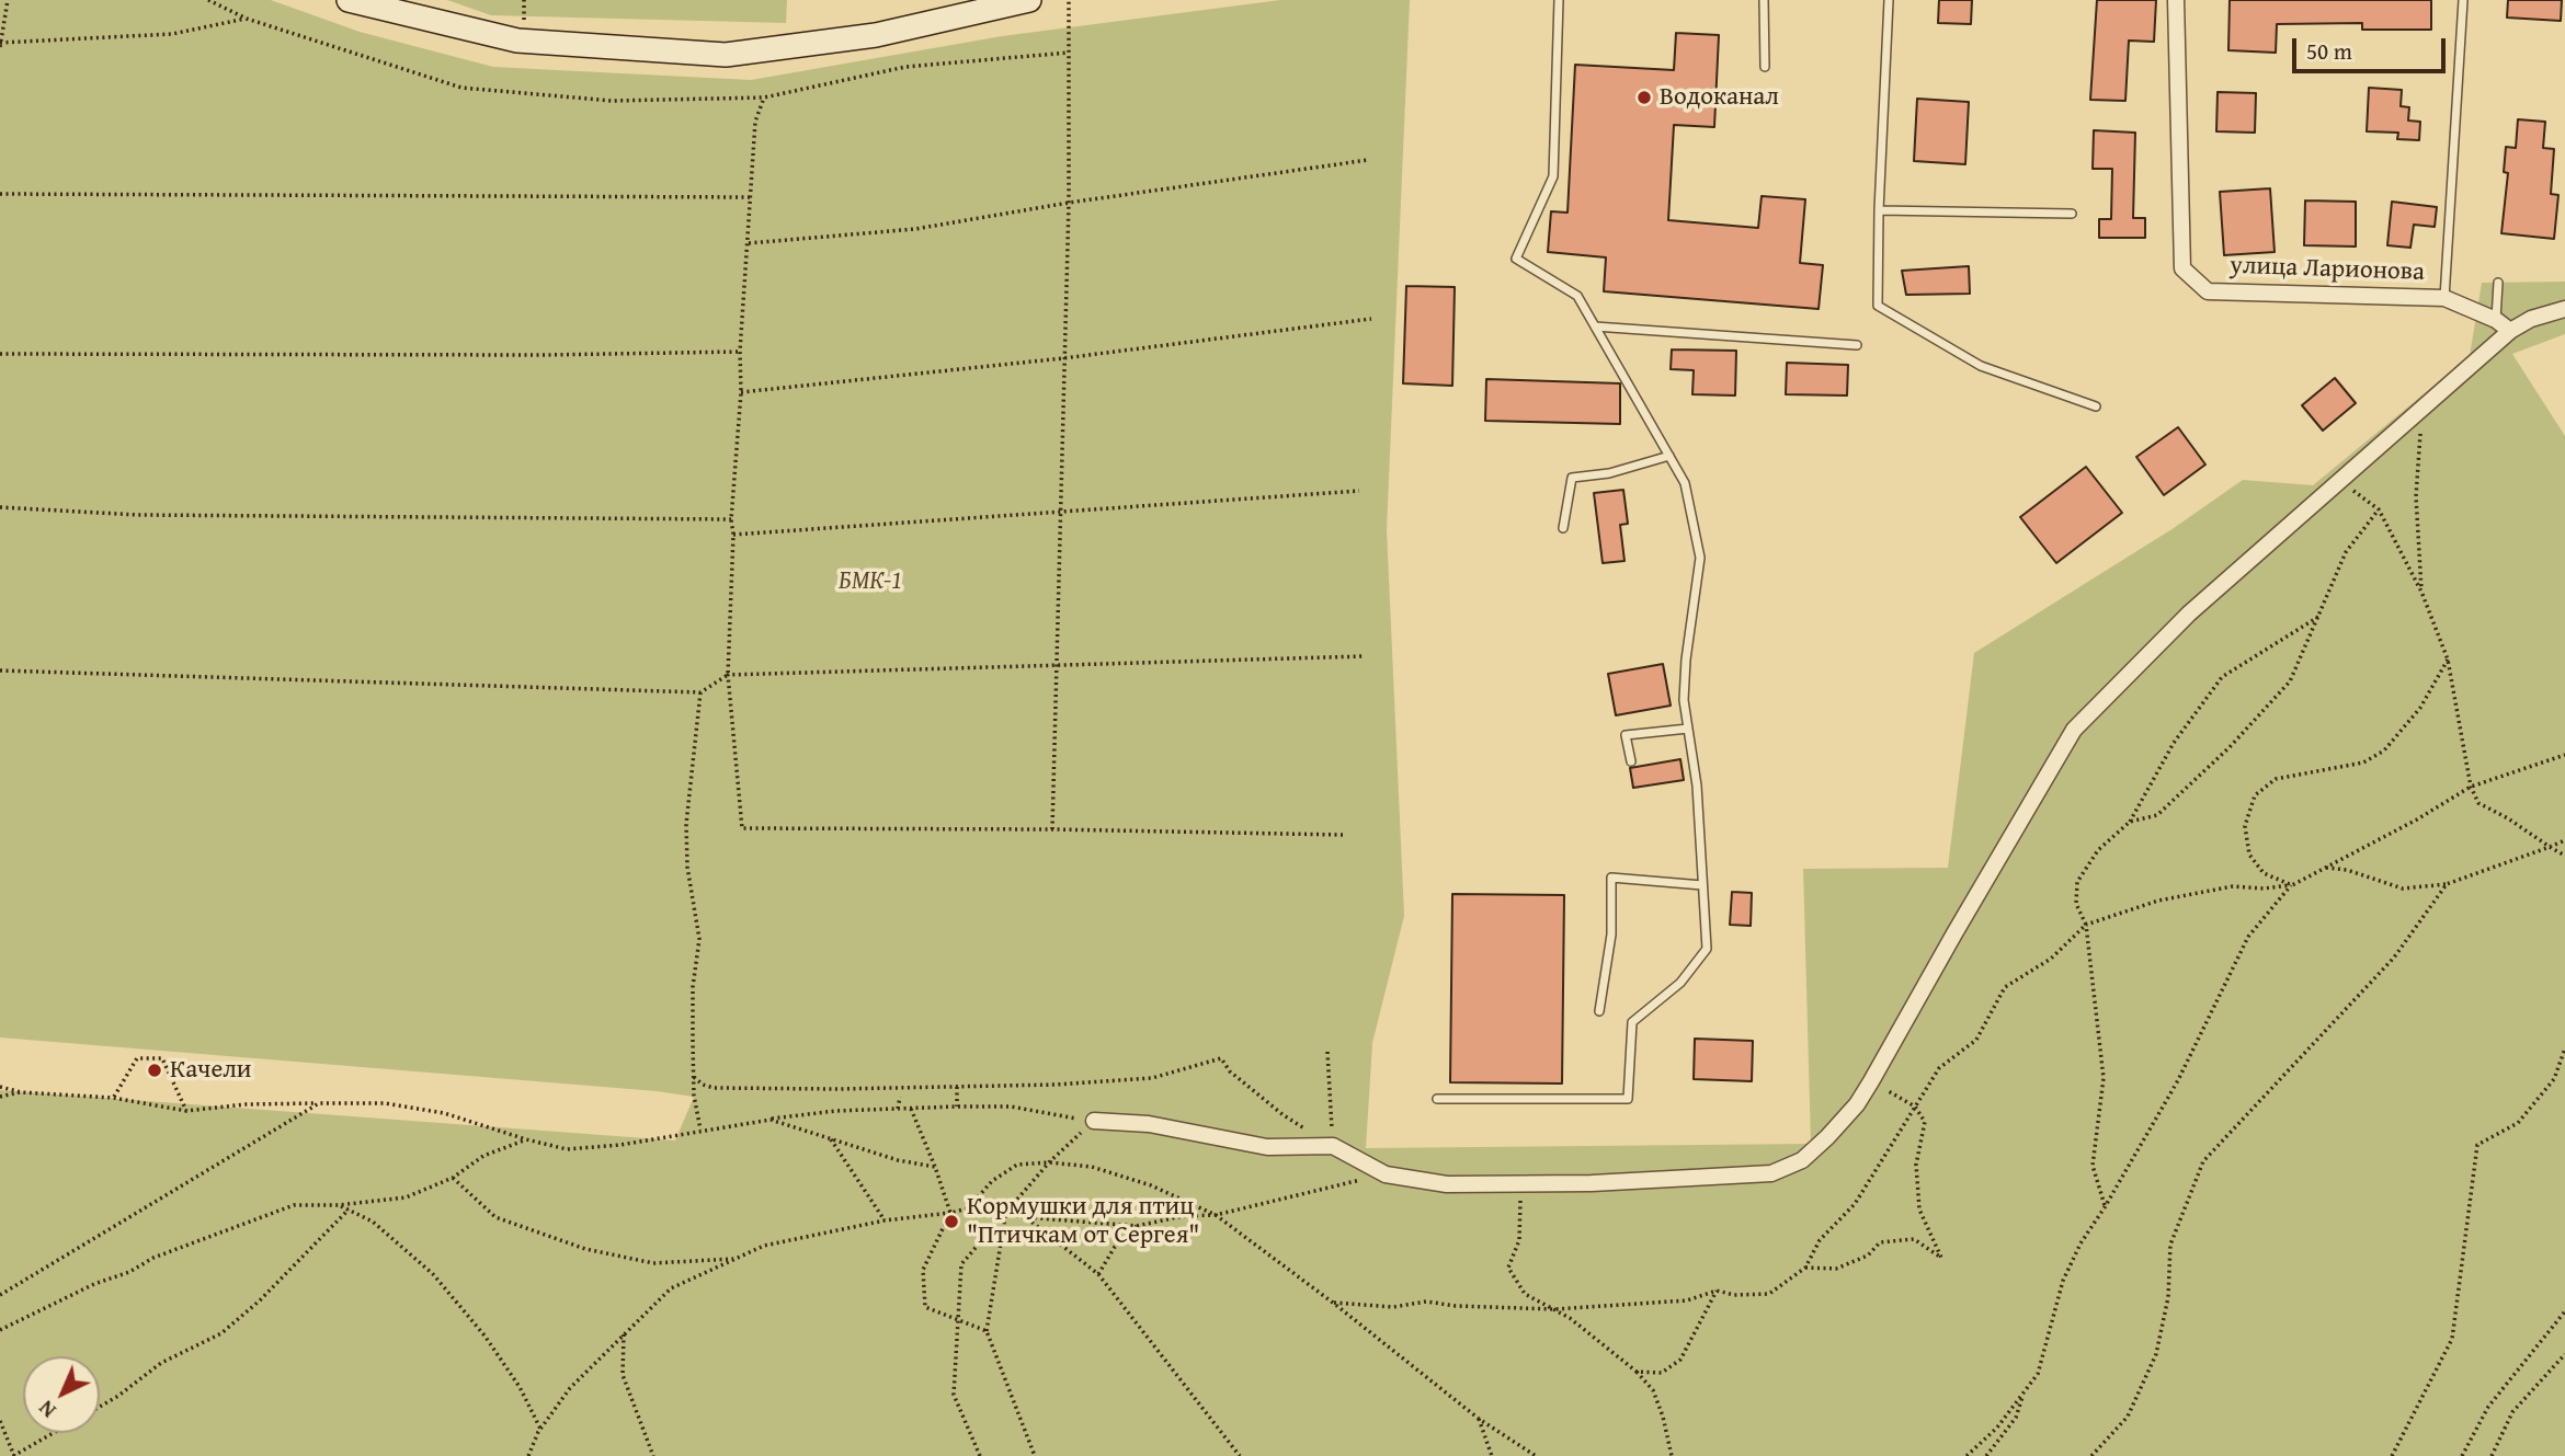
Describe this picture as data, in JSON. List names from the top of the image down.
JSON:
{
  "streets": {
    "street": ["улица Ларионова"]
  },
  "parks": ["БМК-1"],
  "places": ["Водоканал", "Качели", "Кормушки для птиц \"Птичкам от Сергея\""],
  "scale_bar": "50 m",
  "north": "bottom left"
}
